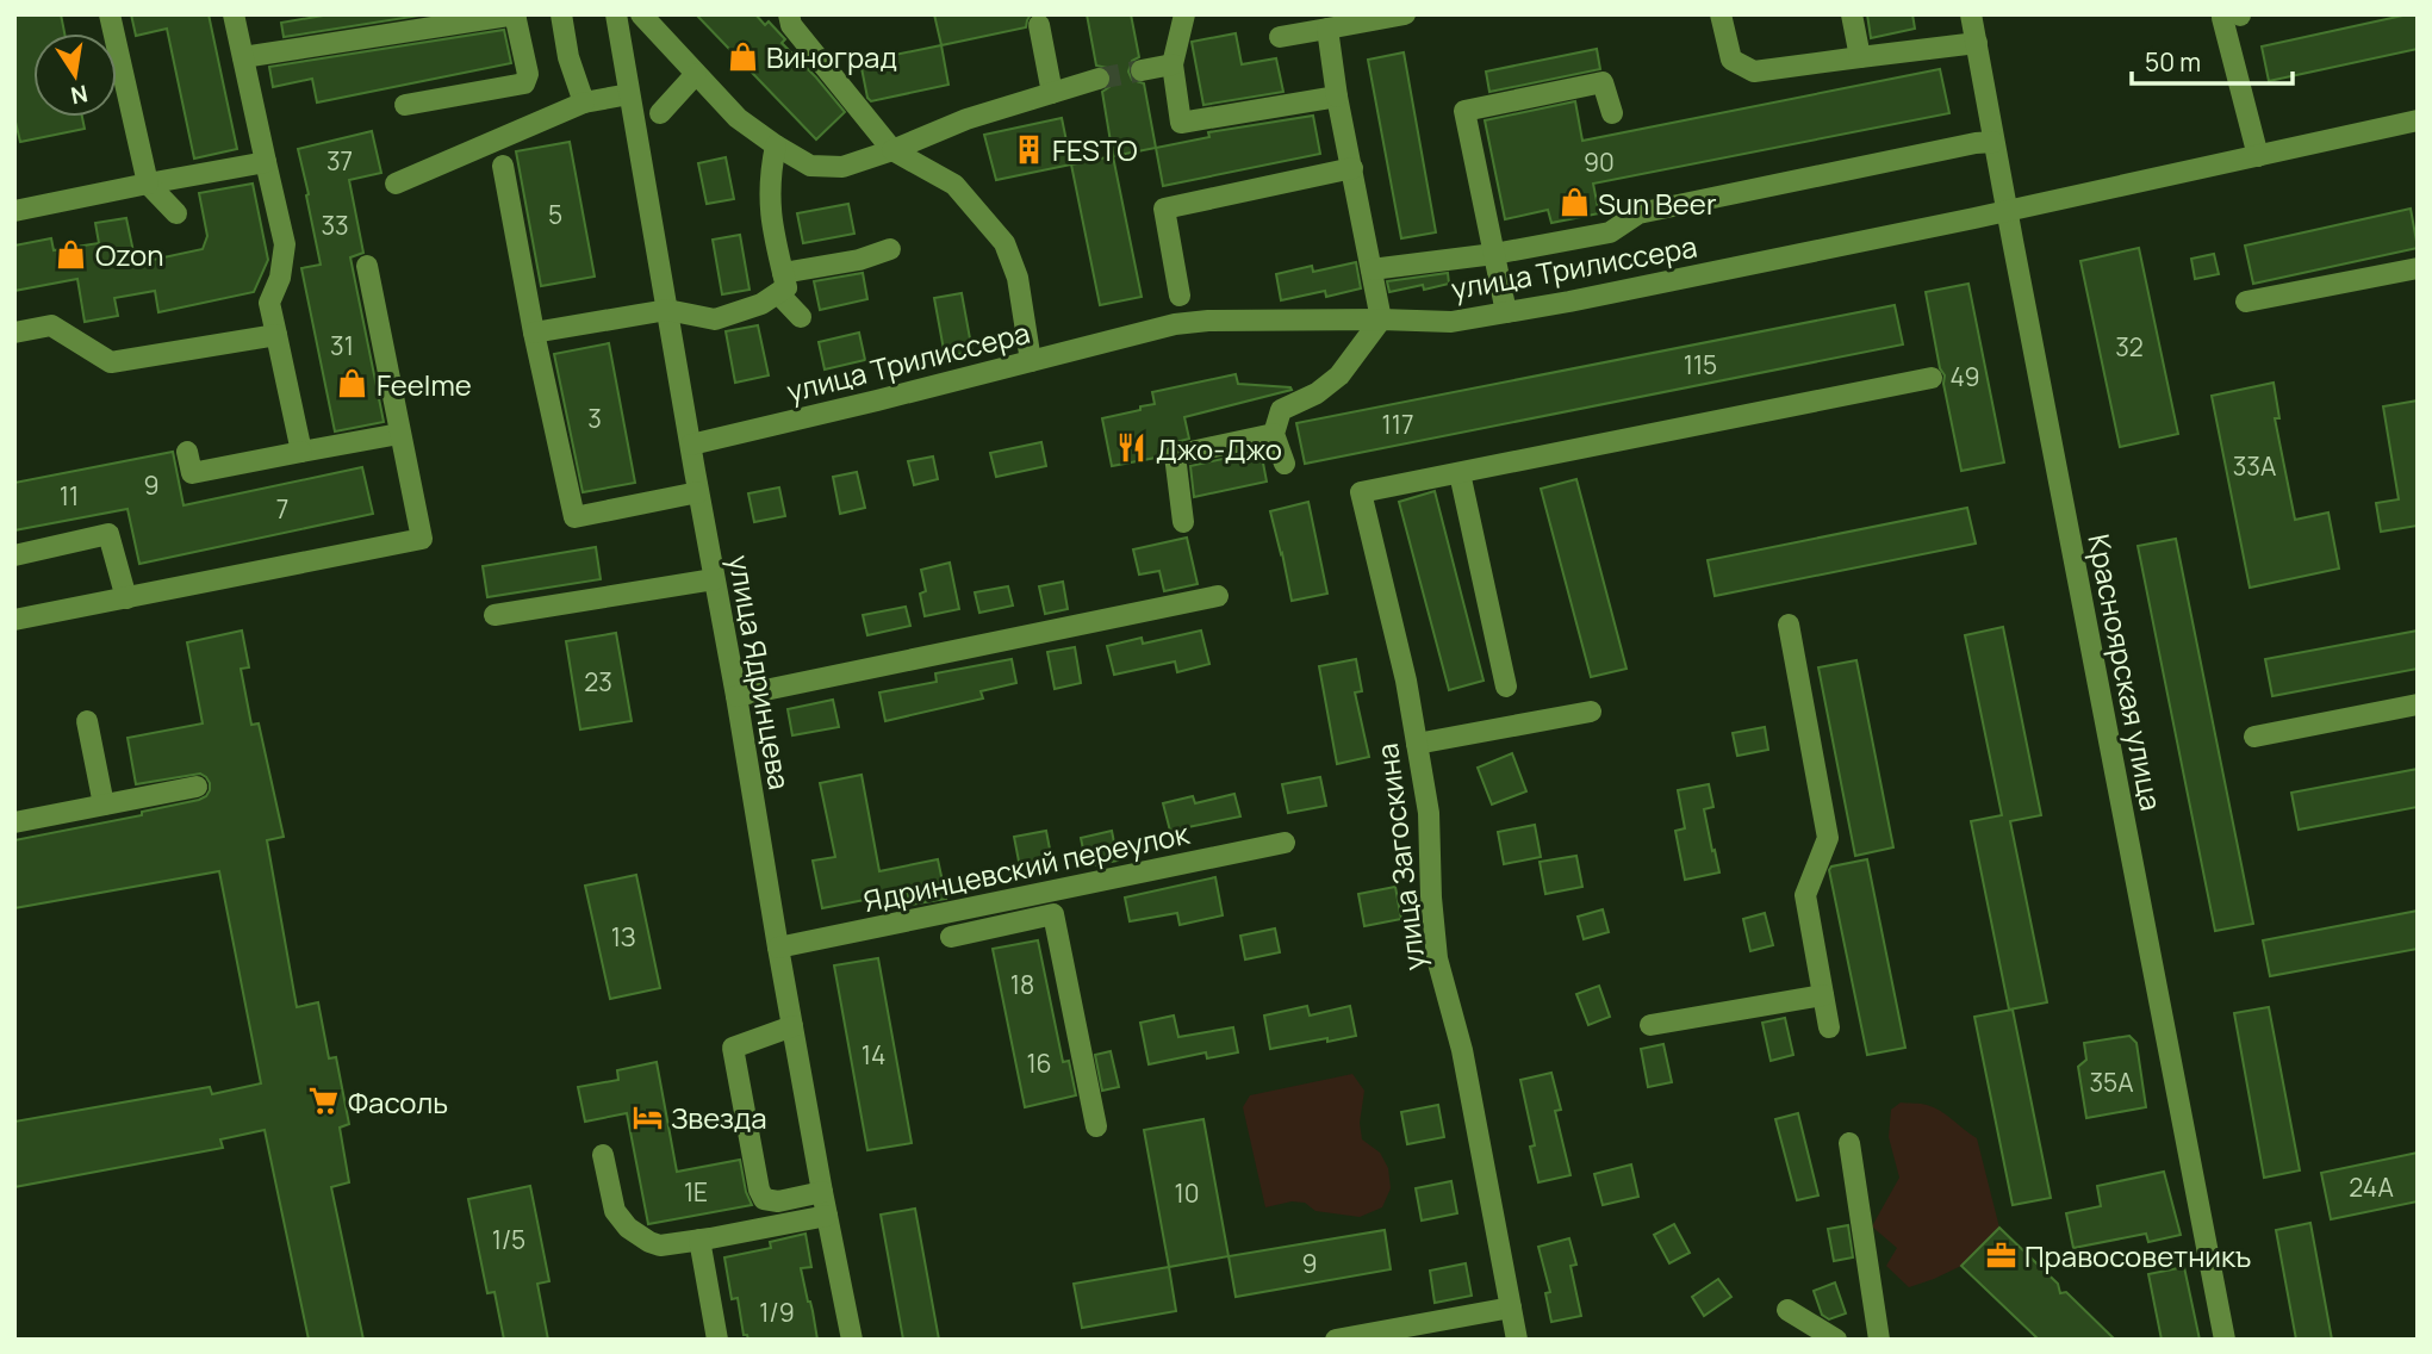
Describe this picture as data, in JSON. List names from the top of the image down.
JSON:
{
  "streets": {
    "street": [
      "улица Трилиссера",
      "улица Ядринцева",
      "Красноярская улица",
      "улица Загоскина",
      "Ядринцевский переулок"
    ]
  },
  "crossings": [
    ["улица Трилиссера", "улица Ядринцева"],
    ["улица Трилиссера", "Красноярская улица"],
    ["улица Ядринцева", "Ядринцевский переулок"]
  ],
  "places": {
    "shop": [
      "Виноград",
      "Sun Beer",
      "Ozon",
      "Feelme"
    ],
    "building": ["FESTO"],
    "restaurant": ["Джо-Джо"],
    "supermarket": ["Фасоль"],
    "hotel": ["Звезда"],
    "office": ["Правосоветникъ"]
  },
  "house_numbers": [
    "37",
    "90",
    "5",
    "33",
    "31",
    "32",
    "115",
    "49",
    "3",
    "117",
    "33А",
    "9",
    "11",
    "7",
    "23",
    "1З",
    "18",
    "14",
    "16",
    "35А",
    "24А",
    "1Е",
    "10",
    "1/5",
    "9",
    "1/9"
  ],
  "scale_bar": "50 m",
  "north": "bottom"
}
